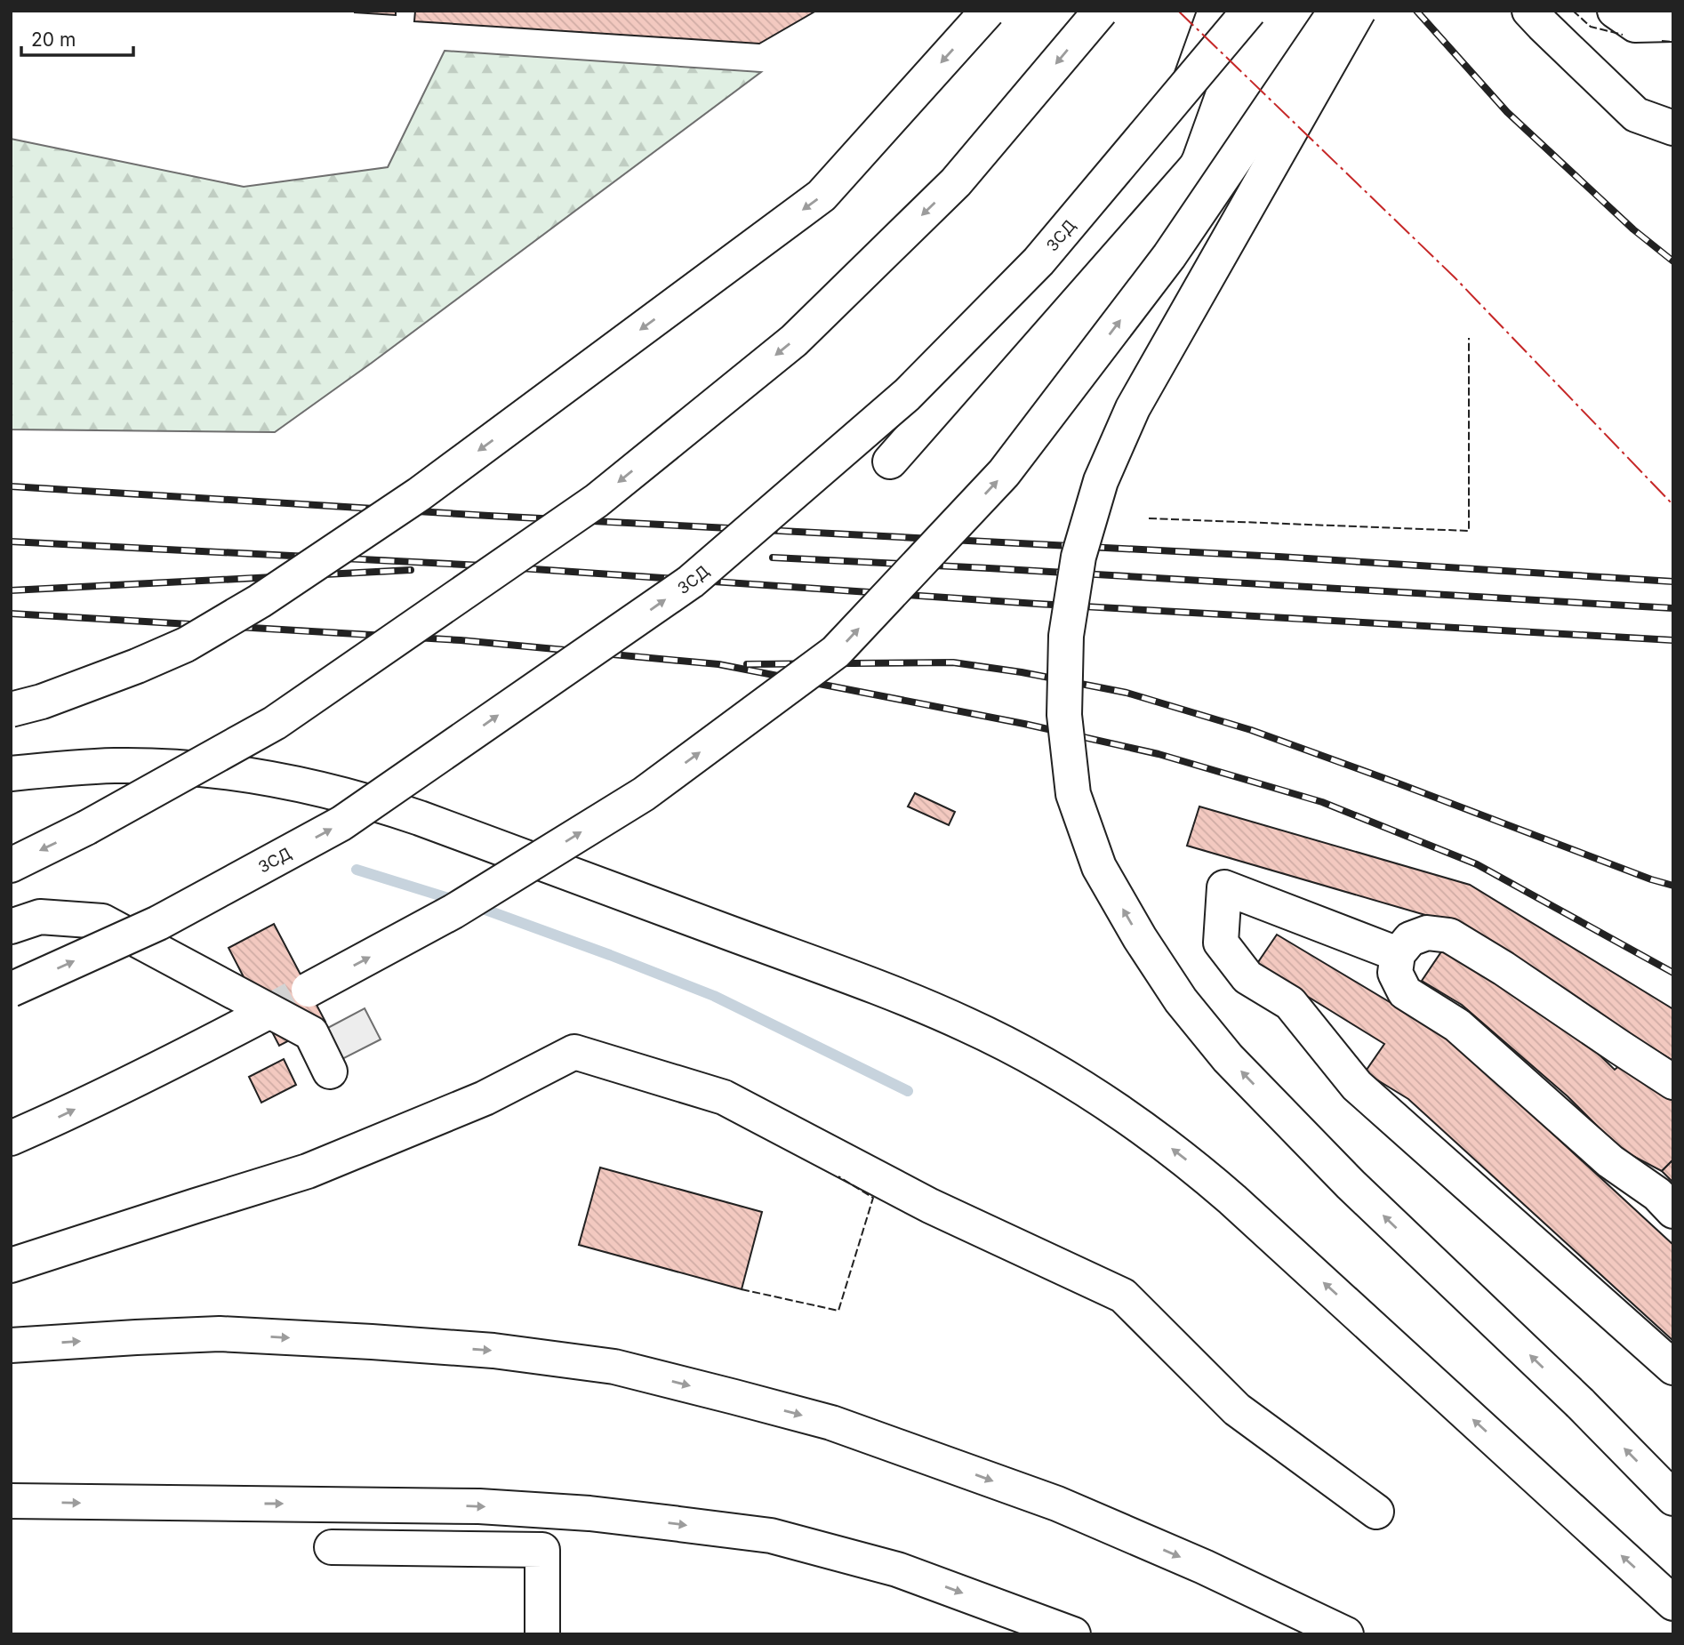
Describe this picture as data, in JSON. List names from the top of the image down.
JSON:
{
  "streets": {
    "main road": ["ЗСД"]
  },
  "scale_bar": "20 m"
}
